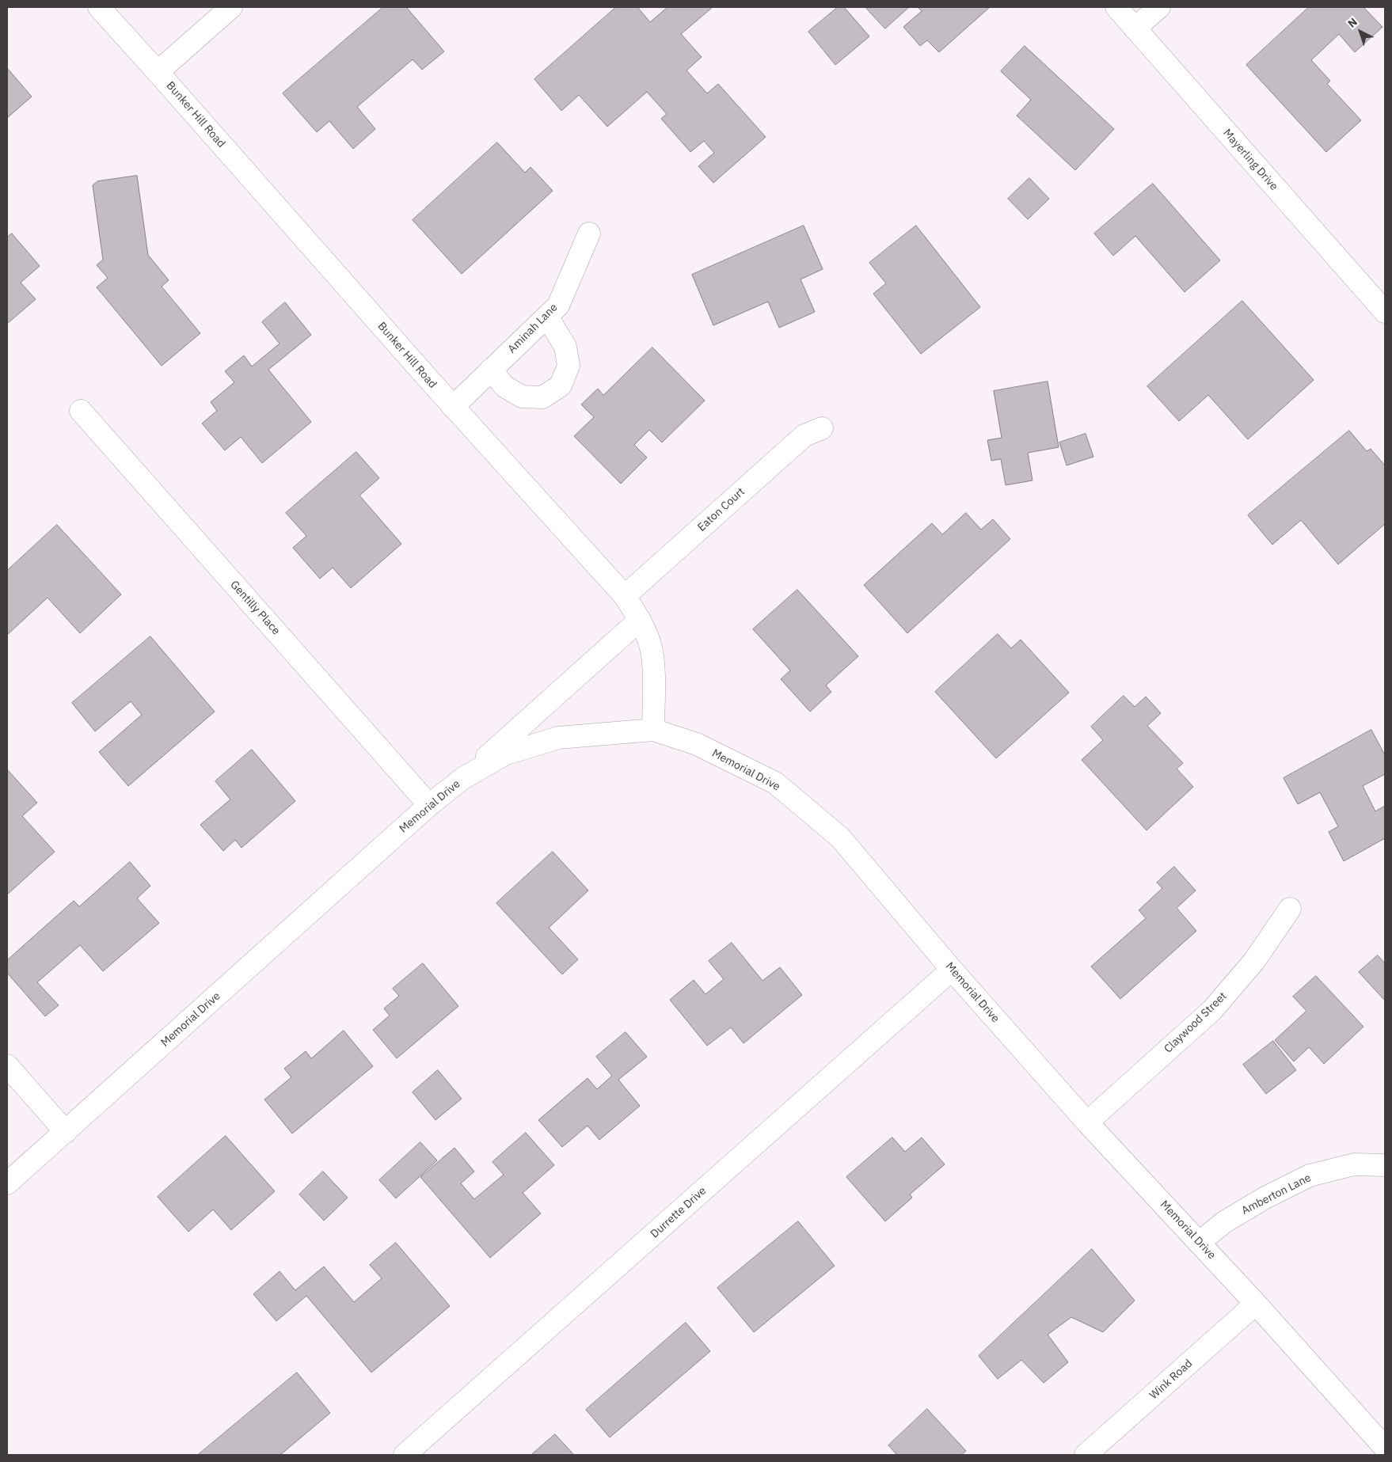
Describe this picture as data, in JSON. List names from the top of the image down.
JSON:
{
  "streets": {
    "street": [
      "Bunker Hill Road",
      "Mayerling Drive",
      "Aminah Lane",
      "Eaton Court",
      "Gentilly Place",
      "Memorial Drive",
      "Claywood Street",
      "Amberton Lane",
      "Durrette Drive",
      "Wink Road"
    ]
  },
  "crossings": [
    ["Bunker Hill Road", "Aminah Lane"],
    ["Bunker Hill Road", "Eaton Court"],
    ["Bunker Hill Road", "Memorial Drive"],
    ["Gentilly Place", "Memorial Drive"],
    ["Memorial Drive", "Claywood Street"],
    ["Memorial Drive", "Amberton Lane"],
    ["Memorial Drive", "Durrette Drive"],
    ["Memorial Drive", "Wink Road"]
  ],
  "north": "top left"
}
